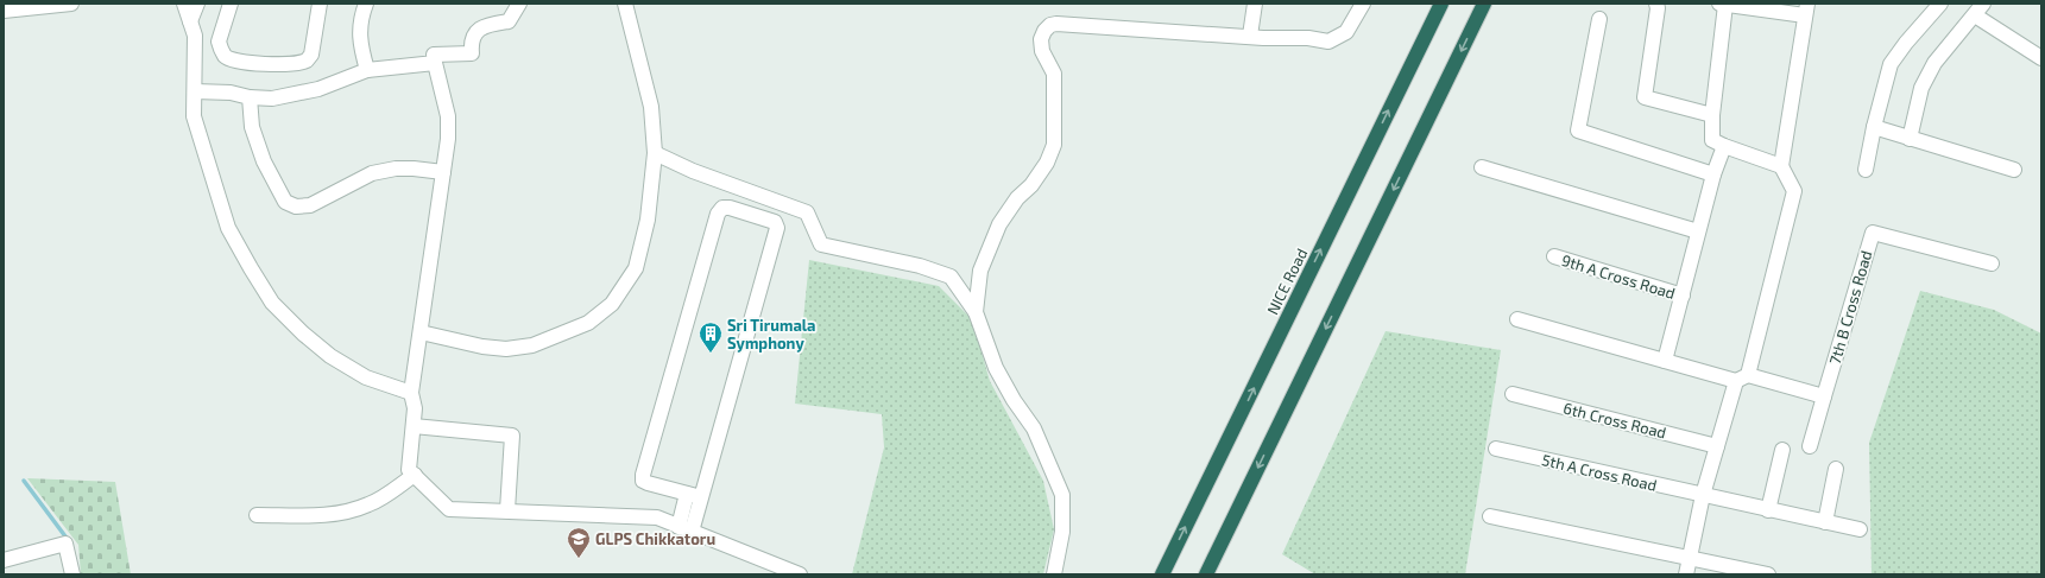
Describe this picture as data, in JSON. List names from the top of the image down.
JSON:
{
  "streets": {
    "highway": ["NICE Road"],
    "street": [
      "9th A Cross Road",
      "7th B Cross Road",
      "6th Cross Road",
      "5th A Cross Road"
    ]
  },
  "places": {
    "building": ["Sri Tirumala Symphony"],
    "school or university": ["GLPS Chikkatoru"]
  }
}
